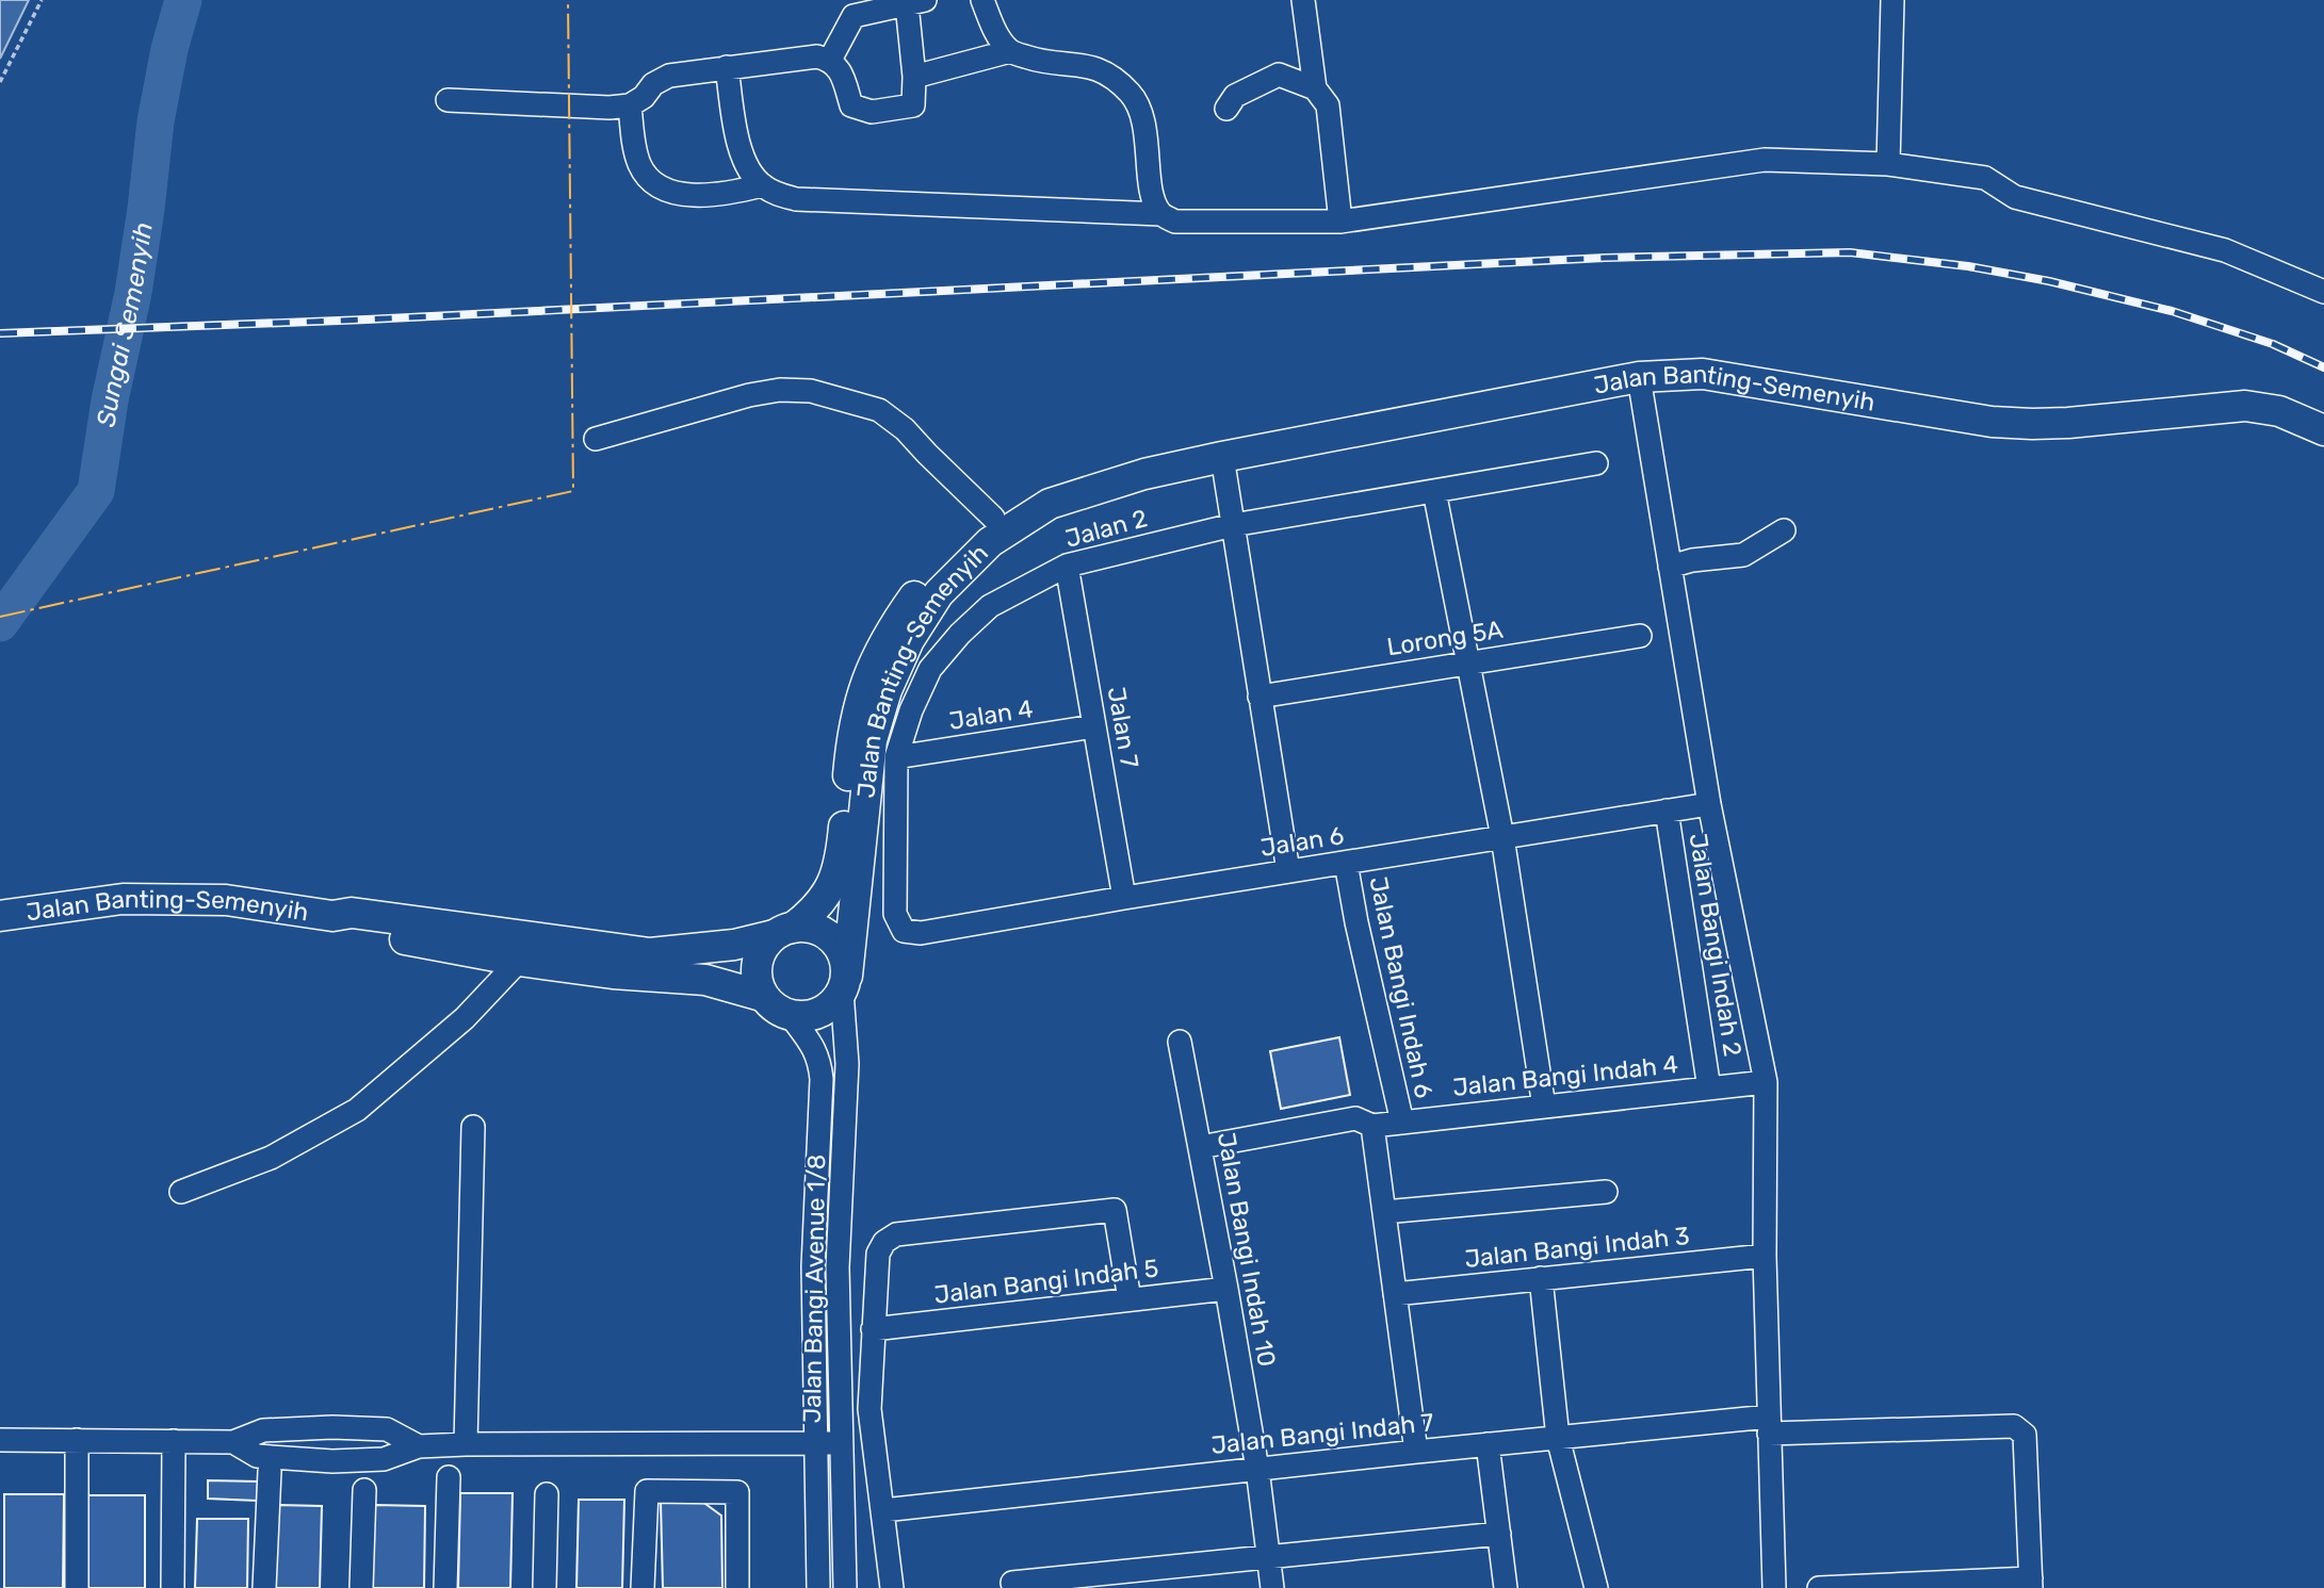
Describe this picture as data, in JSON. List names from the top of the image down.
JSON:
{
  "streets": {
    "main road": ["Jalan Banting-Semenyih"],
    "street": [
      "Jalan 2",
      "Lorong 5A",
      "Jalan 4",
      "Jalan 7",
      "Jalan 6",
      "Jalan Bangi Indah 2",
      "Jalan Bangi Indah 6",
      "Jalan Bangi Indah 4",
      "Jalan Bangi Indah 3",
      "Jalan Bangi Indah 10",
      "Jalan Bangi Indah 5",
      "Jalan Bangi Avenue 1/8",
      "Jalan Bangi Indah 7"
    ]
  },
  "crossings": [
    ["Jalan Banting-Semenyih", "Jalan Bangi Avenue 1/8"],
    ["Jalan 2", "Jalan 4"],
    ["Jalan 2", "Jalan 7"],
    ["Jalan 2", "Jalan 6"],
    ["Jalan 4", "Jalan 7"],
    ["Jalan 7", "Jalan 6"],
    ["Jalan 6", "Jalan Bangi Indah 2"],
    ["Jalan 6", "Jalan Bangi Indah 6"],
    ["Jalan Bangi Indah 2", "Jalan Bangi Indah 4"],
    ["Jalan Bangi Indah 6", "Jalan Bangi Indah 4"],
    ["Jalan Bangi Indah 4", "Jalan Bangi Indah 10"],
    ["Jalan Bangi Indah 10", "Jalan Bangi Indah 5"],
    ["Jalan Bangi Indah 10", "Jalan Bangi Indah 7"]
  ],
  "water": ["Sungai Semenyih"]
}
